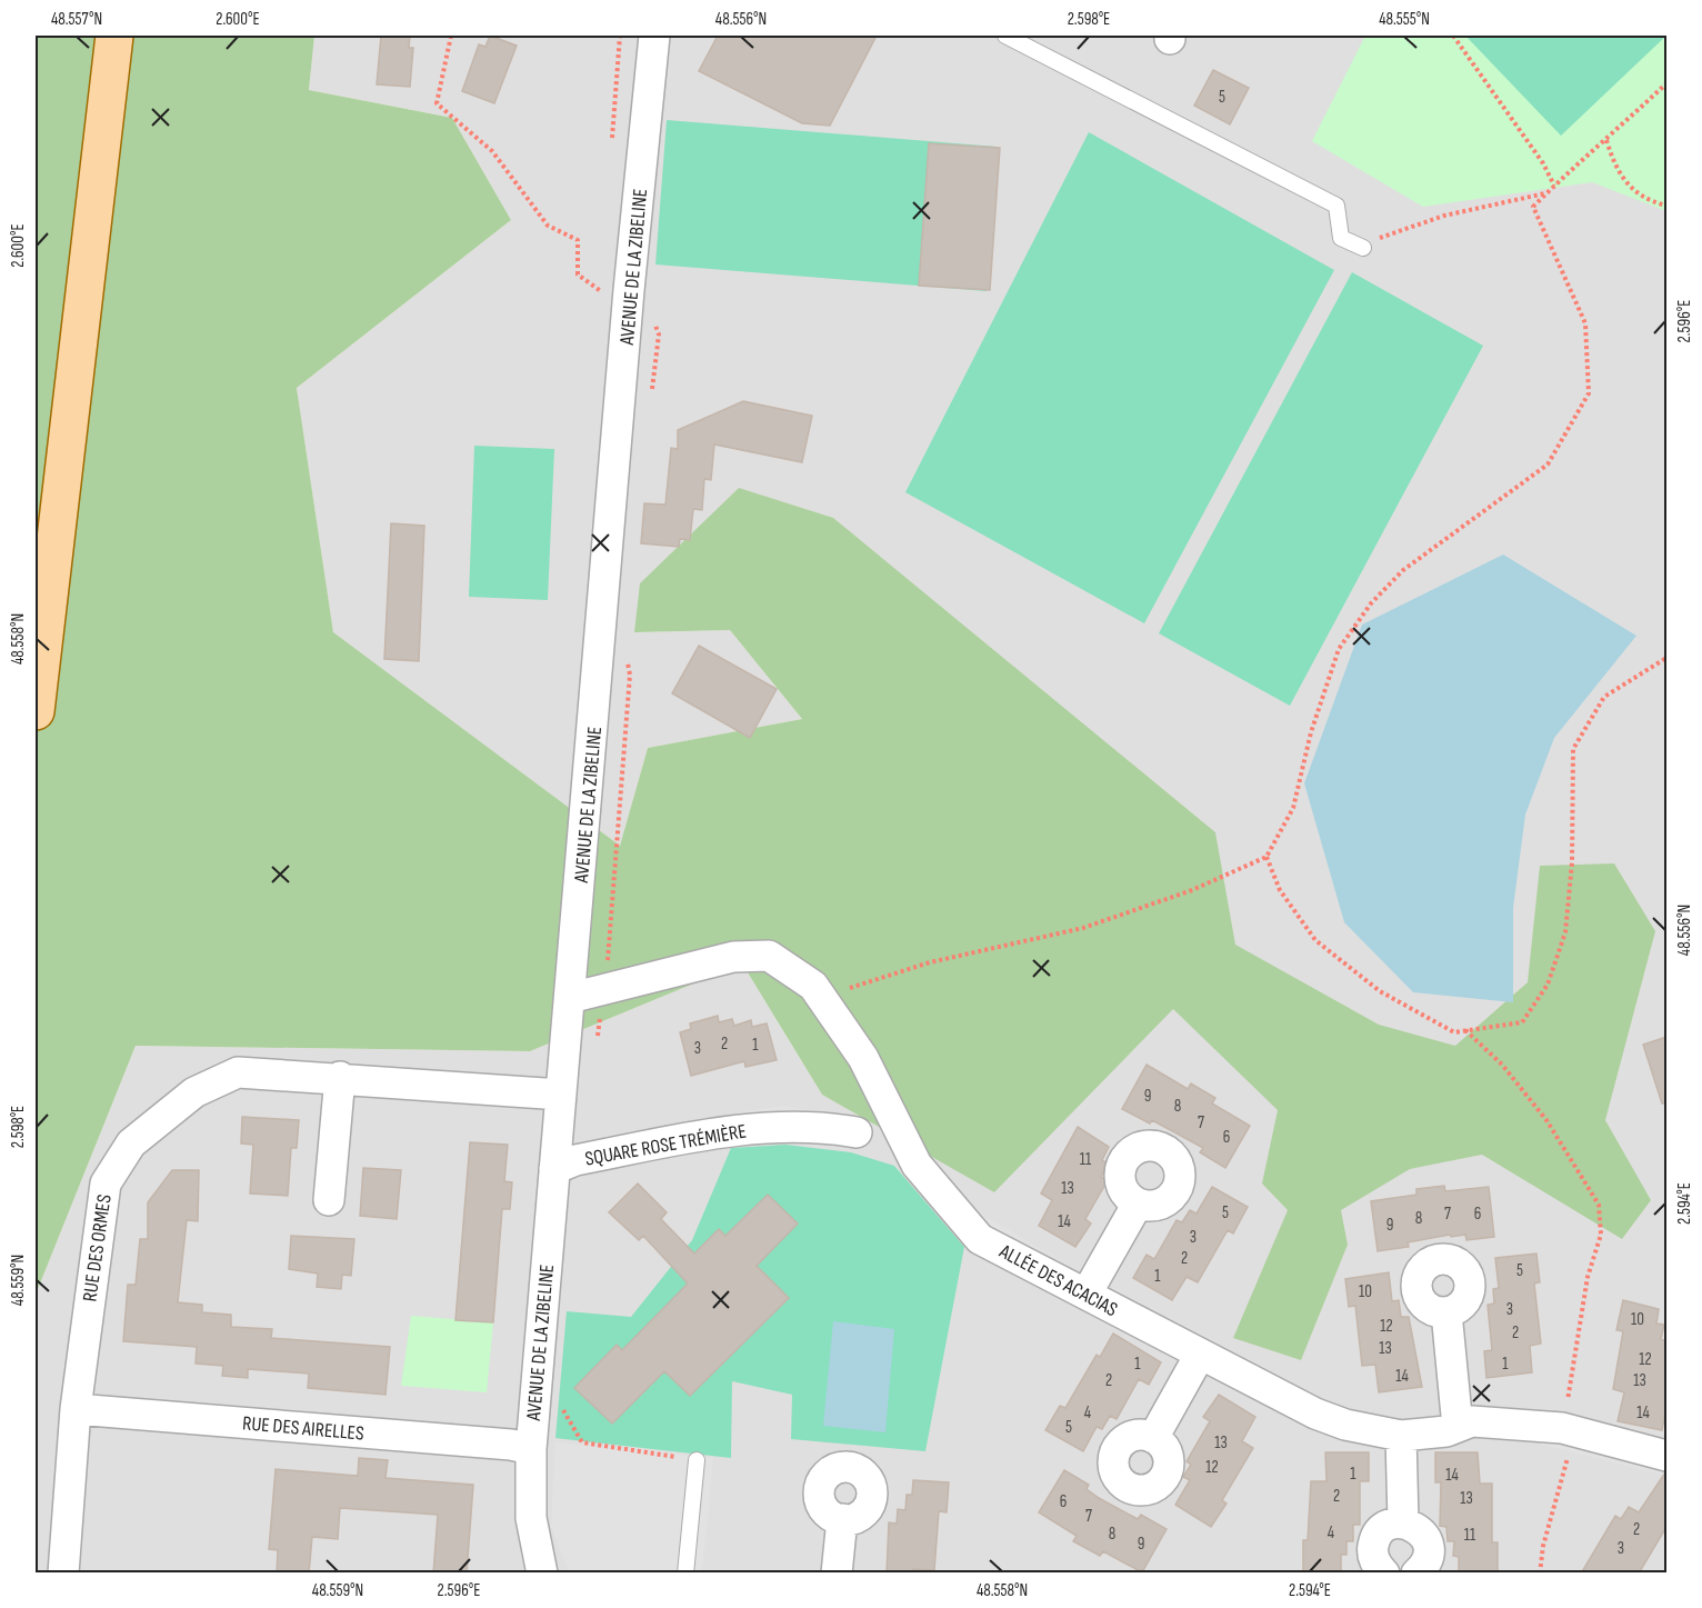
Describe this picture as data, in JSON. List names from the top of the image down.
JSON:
{
  "streets": {
    "street": [
      "AVENUE DE LA ZIBELINE",
      "SQUARE ROSE TRÉMIÈRE",
      "RUE DES ORMES",
      "ALLÉE DES ACACIAS",
      "RUE DES AIRELLES"
    ]
  },
  "crossings": [
    ["AVENUE DE LA ZIBELINE", "SQUARE ROSE TRÉMIÈRE"],
    ["AVENUE DE LA ZIBELINE", "RUE DES ORMES"],
    ["AVENUE DE LA ZIBELINE", "ALLÉE DES ACACIAS"],
    ["AVENUE DE LA ZIBELINE", "RUE DES AIRELLES"],
    ["RUE DES ORMES", "RUE DES AIRELLES"]
  ],
  "house_numbers": [
    "5",
    "2",
    "1",
    "3",
    "9",
    "8",
    "7",
    "6",
    "11",
    "13",
    "5",
    "7",
    "6",
    "8",
    "14",
    "9",
    "3",
    "2",
    "5",
    "1",
    "10",
    "3",
    "10",
    "12",
    "2",
    "13",
    "12",
    "1",
    "1",
    "14",
    "2",
    "13",
    "4",
    "14",
    "5",
    "13",
    "12",
    "1",
    "14",
    "2",
    "13",
    "6",
    "7",
    "2",
    "4",
    "8",
    "11",
    "9",
    "3"
  ],
  "coordinates": [
    "48.557°N",
    "2.600°E",
    "48.556°N",
    "2.598°E",
    "48.555°N",
    "2.596°E",
    "48.558°N",
    "2.594°E",
    "48.559°N"
  ]
}
